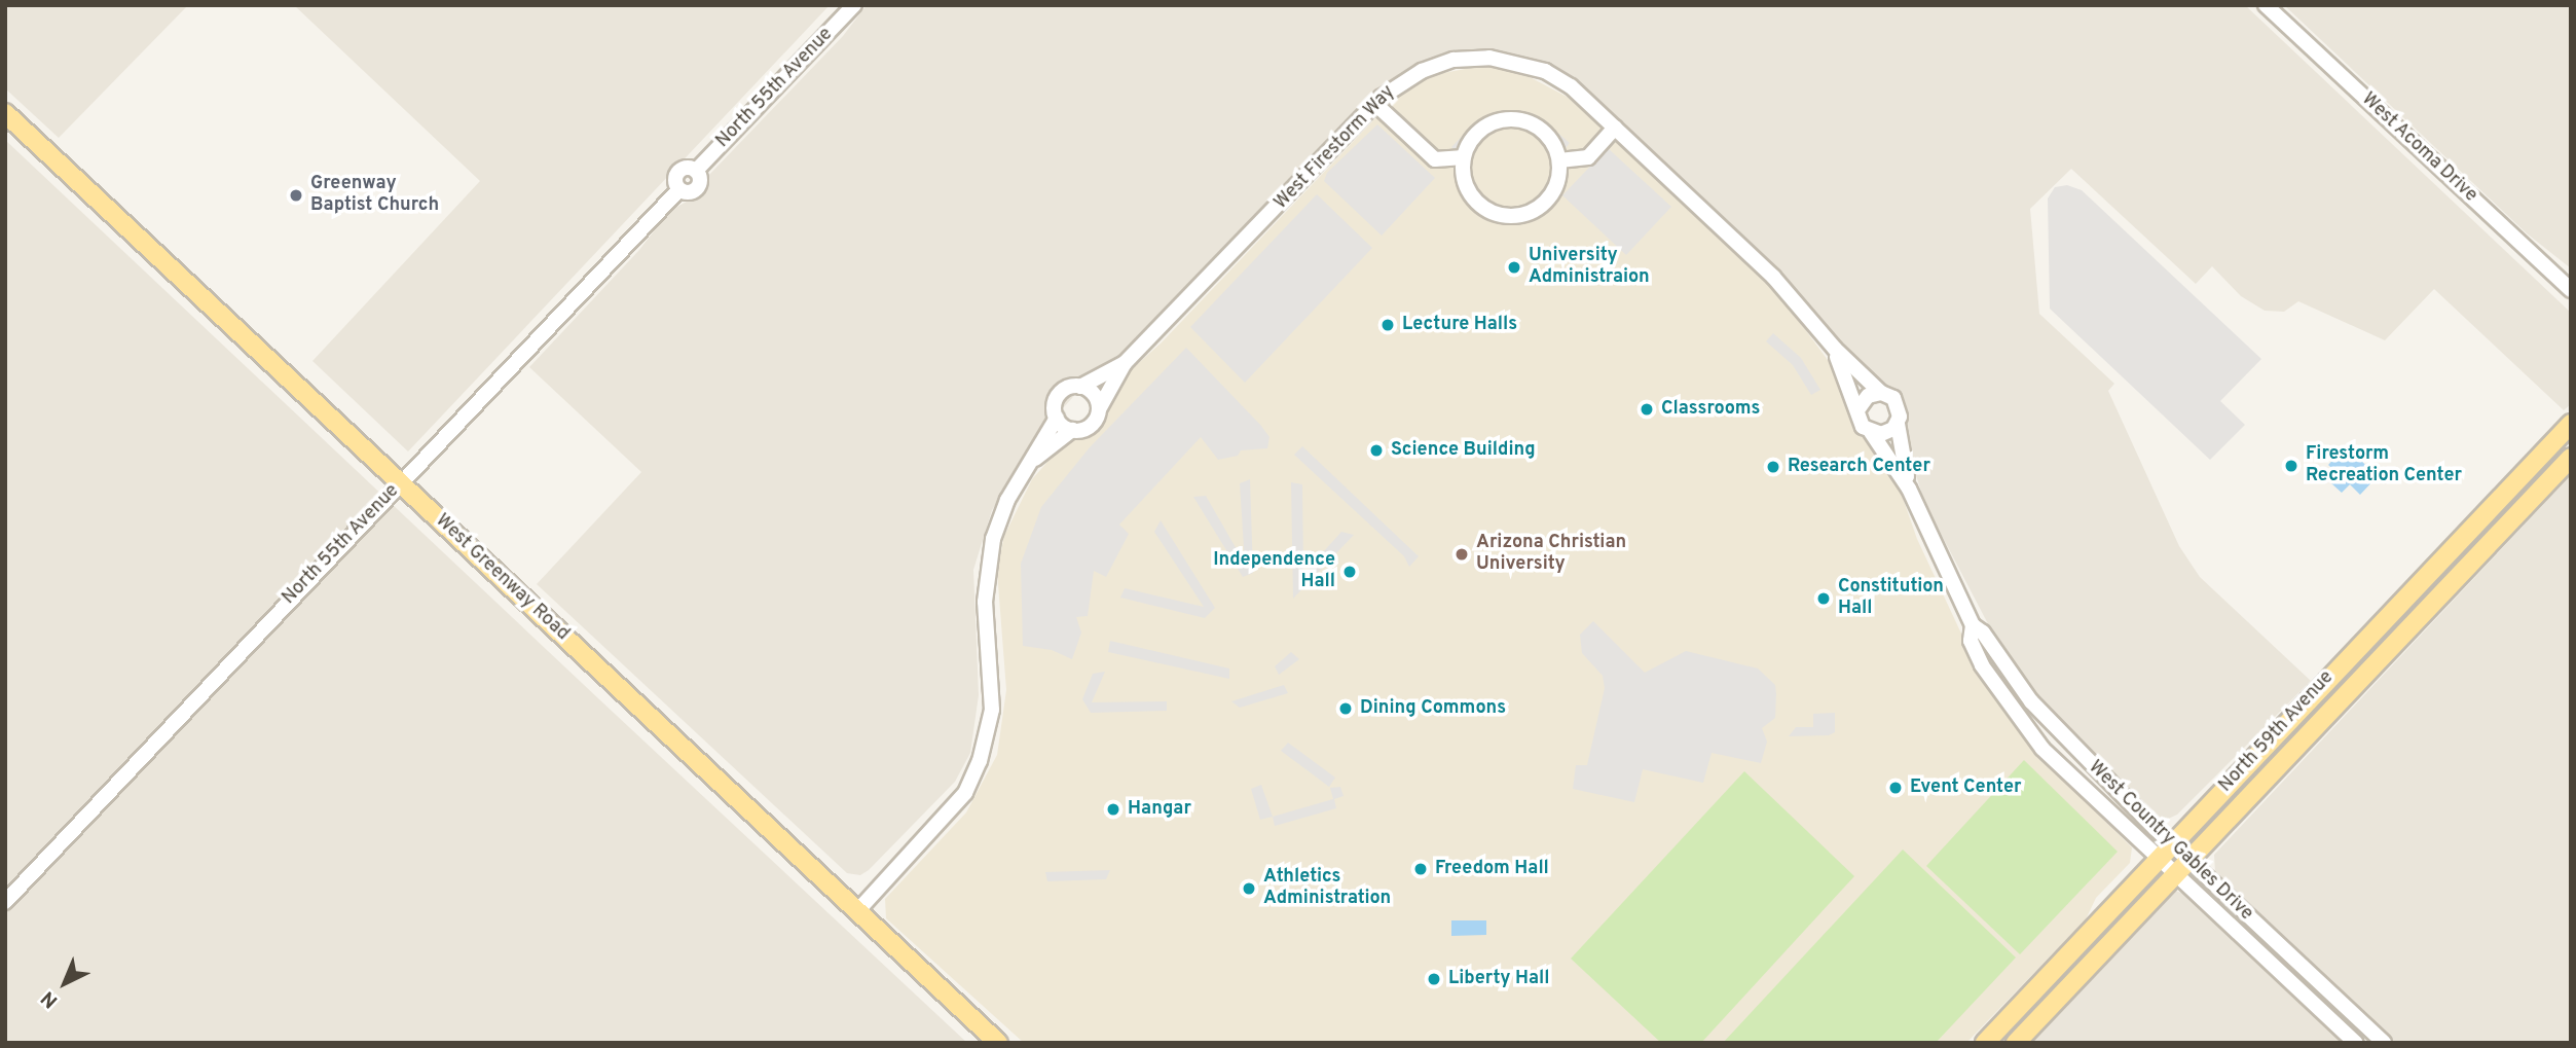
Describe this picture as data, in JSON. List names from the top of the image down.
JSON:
{
  "streets": {
    "main road": ["West Greenway Road", "North 59th Avenue"],
    "street": [
      "North 55th Avenue",
      "West Firestorm Way",
      "West Acoma Drive",
      "West Country Gables Drive"
    ]
  },
  "crossings": [
    ["North 55th Avenue", "West Greenway Road"],
    ["West Firestorm Way", "West Country Gables Drive"],
    ["North 59th Avenue", "West Country Gables Drive"]
  ],
  "places": [
    "Greenway Baptist Church",
    "University Administraion",
    "Lecture Halls",
    "Classrooms",
    "Science Building",
    "Firestorm Recreation Center",
    "Research Center",
    "Arizona Christian University",
    "Independence Hall",
    "Constitution Hall",
    "Dining Commons",
    "Event Center",
    "Hangar",
    "Freedom Hall",
    "Athletics Administration",
    "Liberty Hall"
  ],
  "north": "bottom left"
}
